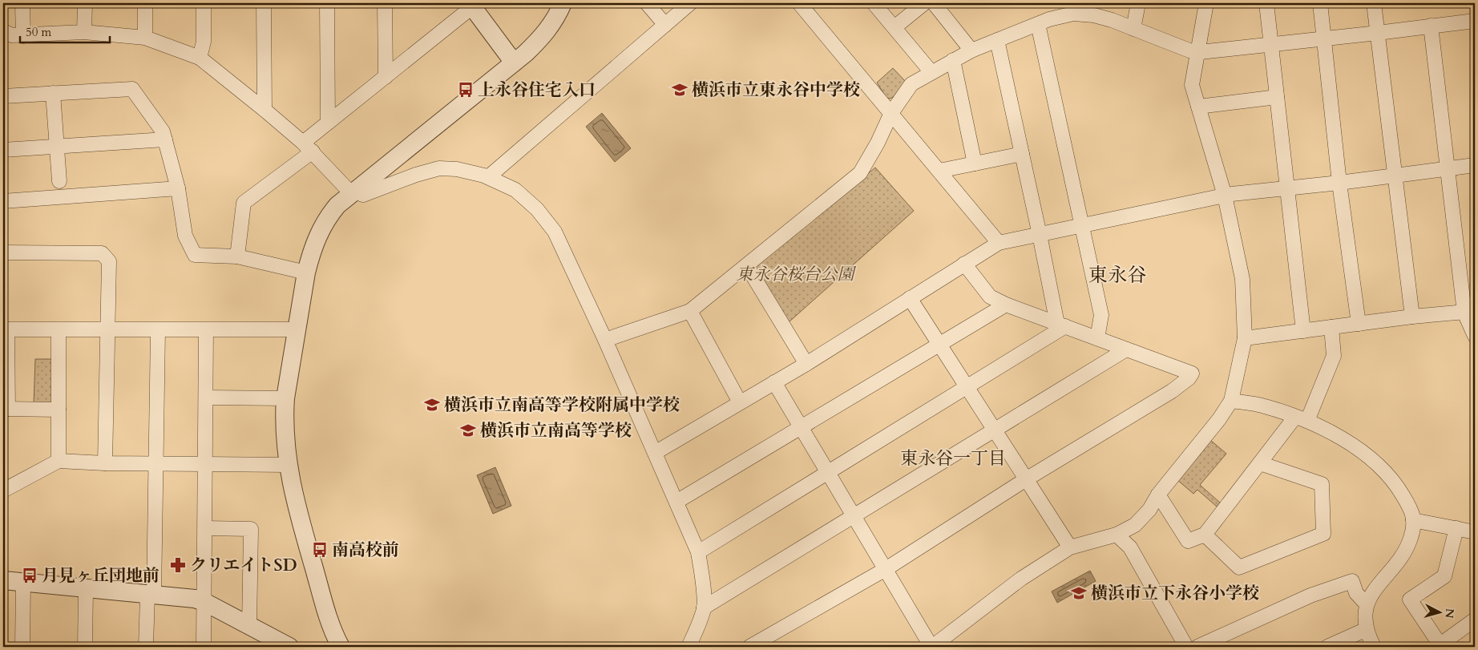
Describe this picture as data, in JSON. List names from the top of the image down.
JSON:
{
  "districts": ["東永谷", "東永谷一丁目"],
  "parks": ["東永谷桜台公園"],
  "places": {
    "bus stop": ["上永谷住宅入口", "南高校前", "月見ヶ丘団地前"],
    "school or university": [
      "横浜市立東永谷中学校",
      "横浜市立南高等学校附属中学校",
      "横浜市立南高等学校",
      "横浜市立下永谷小学校"
    ],
    "pharmacy": ["クリエイトSD"]
  },
  "scale_bar": "50 m",
  "north": "right"
}
